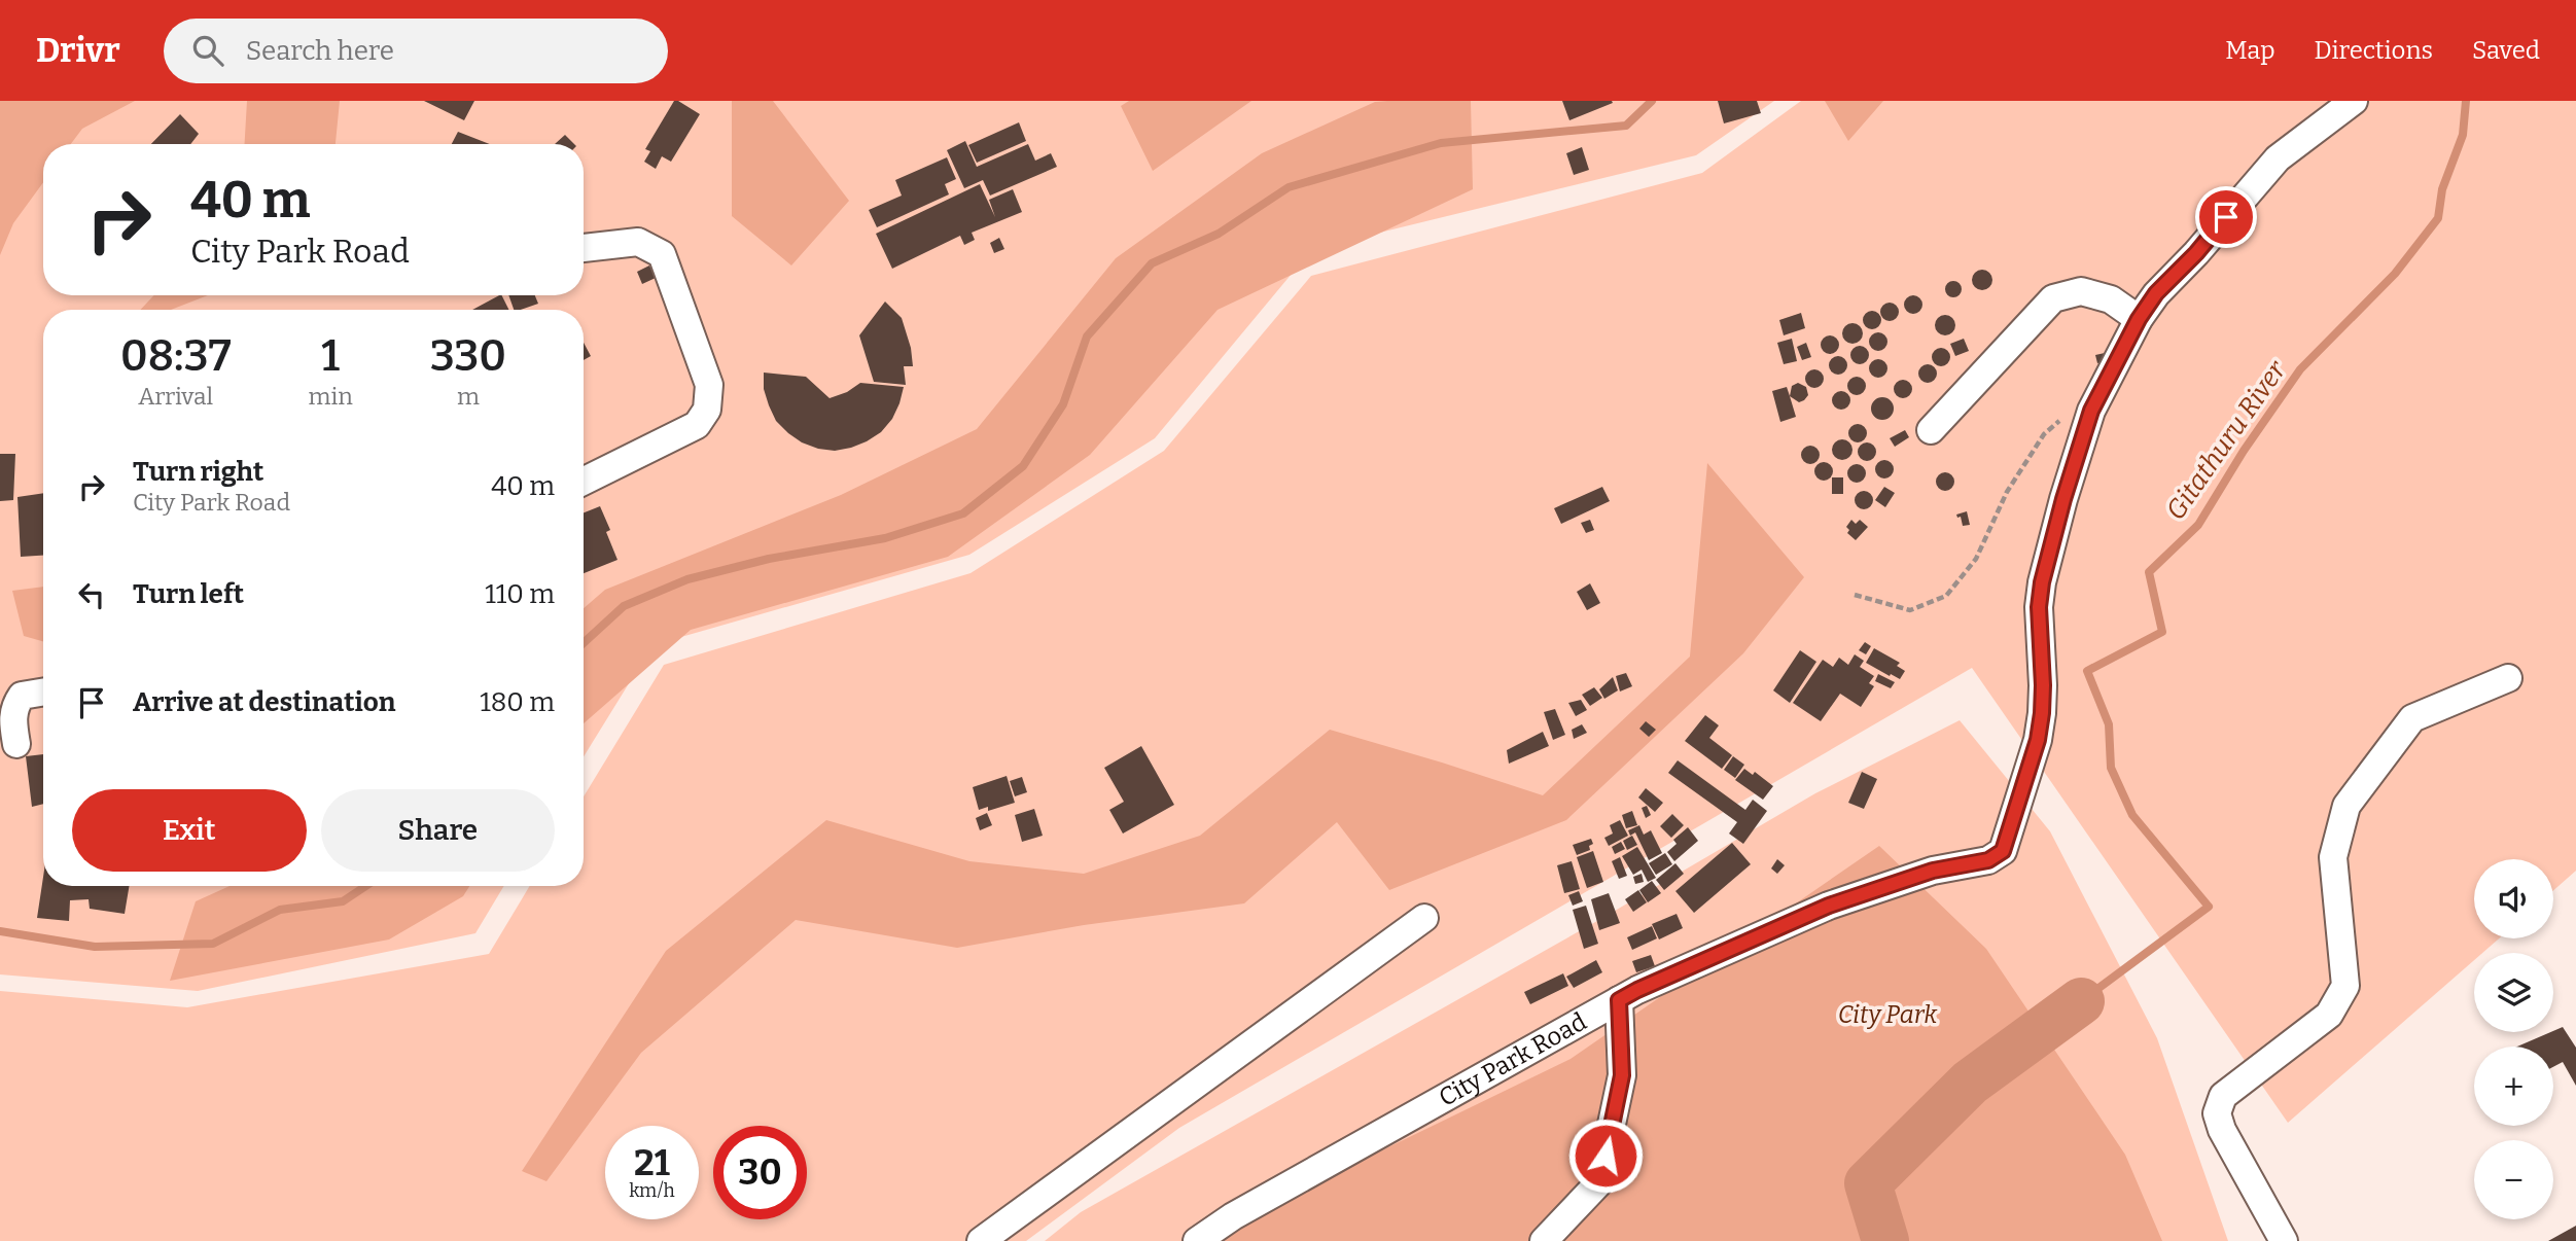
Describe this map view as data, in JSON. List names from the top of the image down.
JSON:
{
  "streets": {
    "street": ["City Park Road"]
  },
  "water": ["Gitathuru River"],
  "parks": ["City Park"],
  "page": {
    "header": "Drivr",
    "search": "Search here",
    "nav": ["Map", "Directions", "Saved"],
    "turn": ["40 m", "City Park Road"],
    "eta": [
      "08:37",
      "Arrival",
      "1",
      "min",
      "330",
      "m"
    ],
    "list": [
      {
        "name": "Turn right",
        "note": "City Park Road",
        "value": "40 m"
      },
      {
        "name": "Turn left",
        "value": "110 m"
      },
      {
        "name": "Arrive at destination",
        "value": "180 m"
      }
    ],
    "buttons": ["Exit", "Share"],
    "map_buttons": ["+", "−"],
    "speed": "21 km/h",
    "limit": "30"
  }
}
